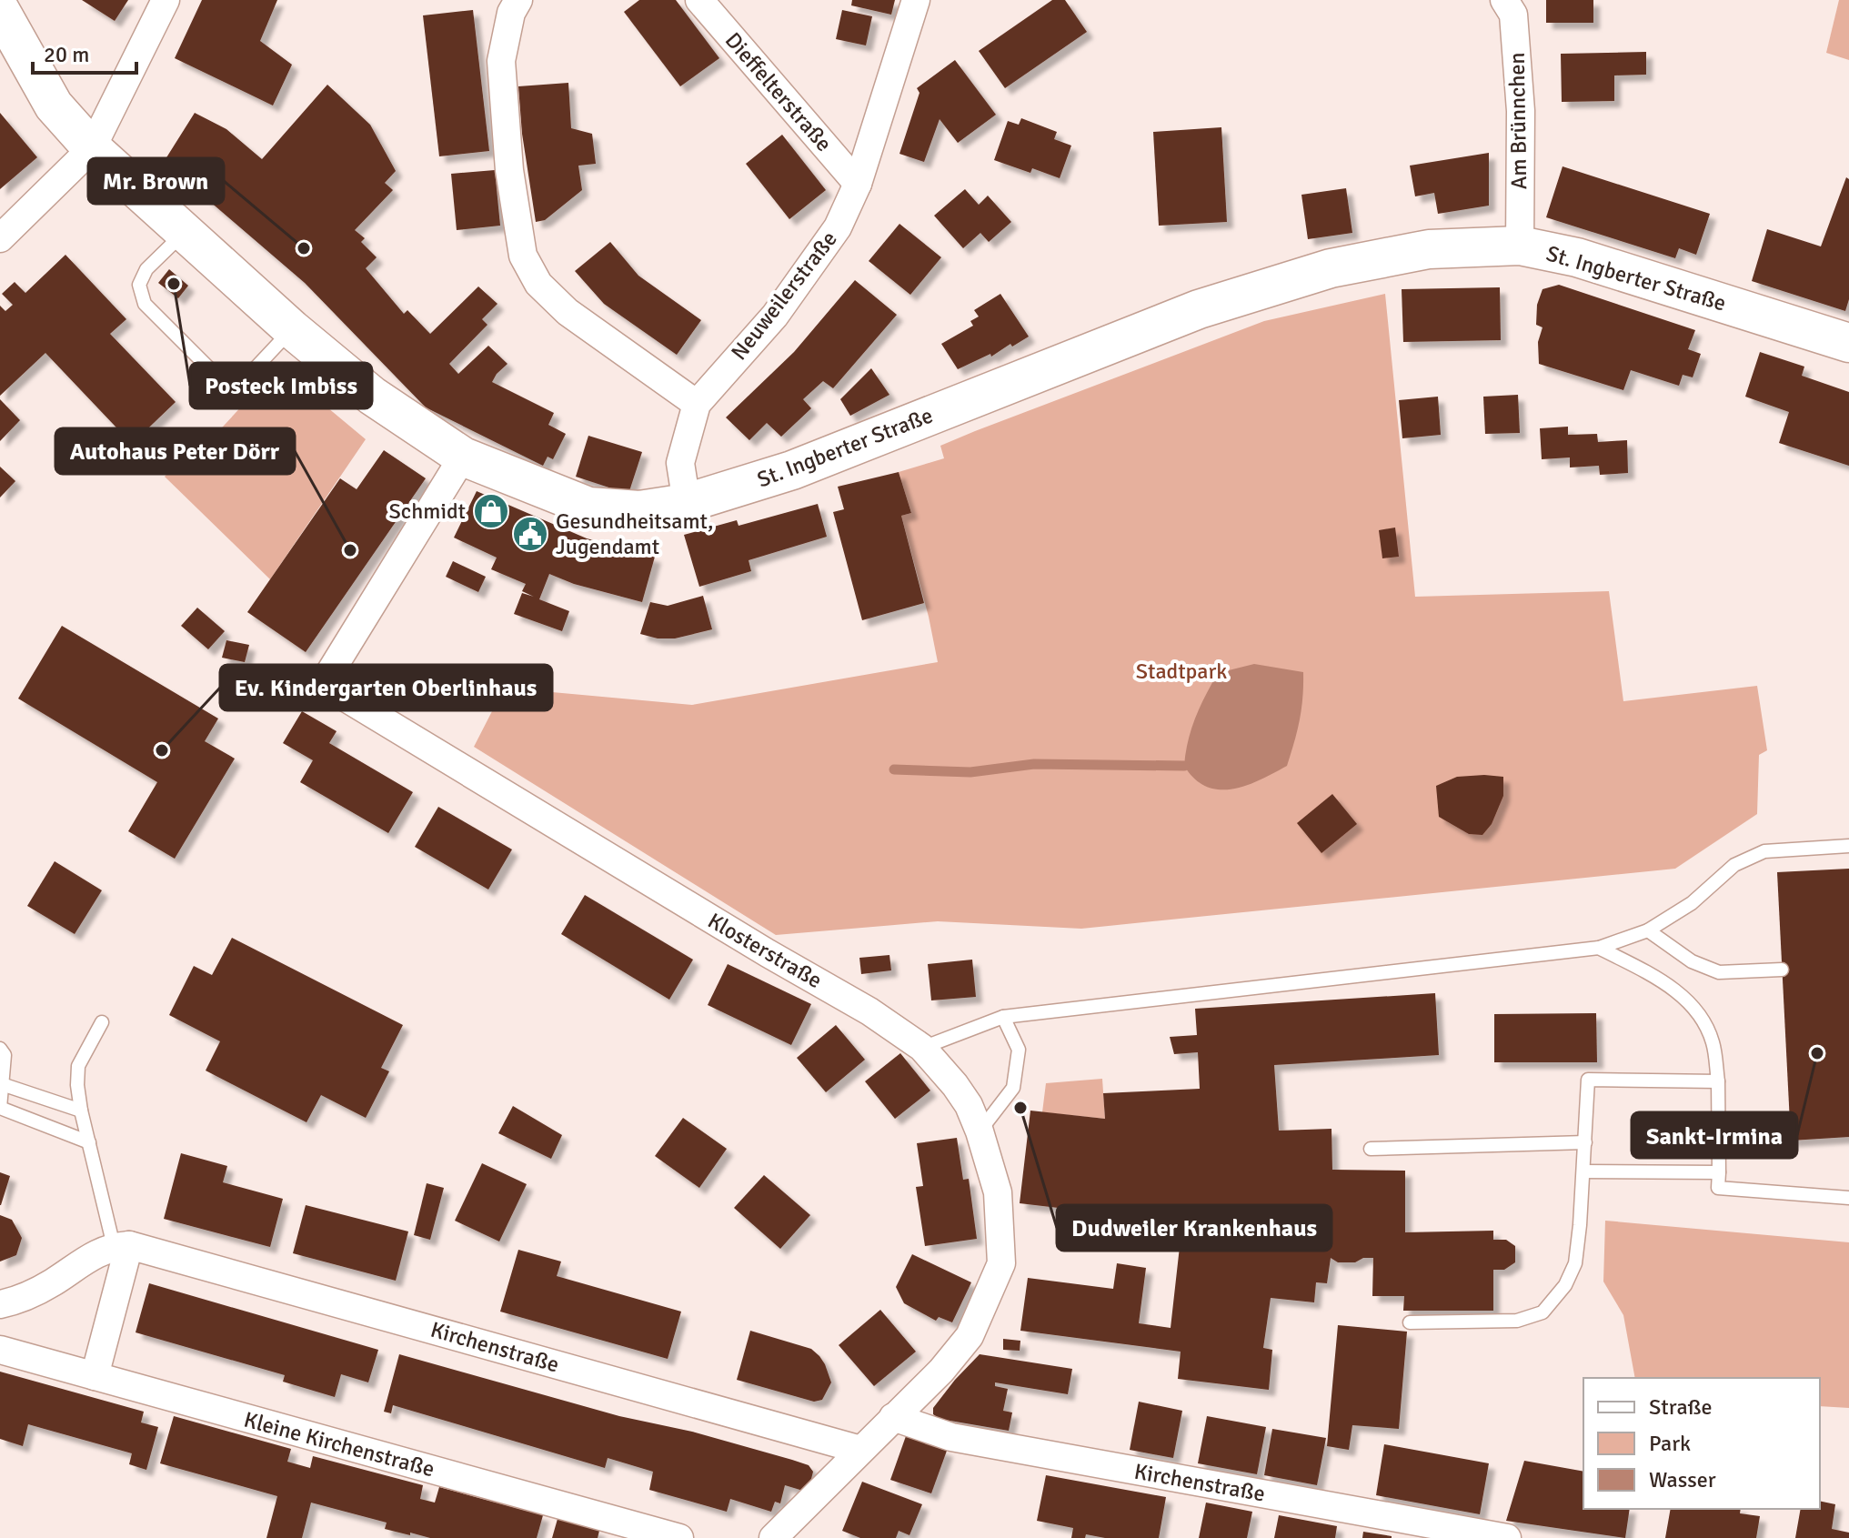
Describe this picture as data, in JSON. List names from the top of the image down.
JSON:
{
  "streets": {
    "main road": ["St. Ingberter Straße"],
    "street": [
      "Dieffelterstraße",
      "Am Brünnchen",
      "Neuweilerstraße",
      "Klosterstraße",
      "Kirchenstraße",
      "Kleine Kirchenstraße"
    ]
  },
  "crossings": [
    ["Dieffelterstraße", "Neuweilerstraße"],
    ["Am Brünnchen", "St. Ingberter Straße"],
    ["St. Ingberter Straße", "Neuweilerstraße"],
    ["St. Ingberter Straße", "Klosterstraße"],
    ["Klosterstraße", "Kirchenstraße"]
  ],
  "parks": ["Stadtpark"],
  "places": {
    "other": [
      "Mr. Brown",
      "Posteck Imbiss",
      "Autohaus Peter Dörr",
      "Ev. Kindergarten Oberlinhaus",
      "Sankt-Irmina",
      "Dudweiler Krankenhaus"
    ],
    "shop": ["Schmidt"],
    "public building": ["Gesundheitsamt, Jugendamt"]
  },
  "legend": ["Straße", "Park", "Wasser"],
  "scale_bar": "20 m"
}
